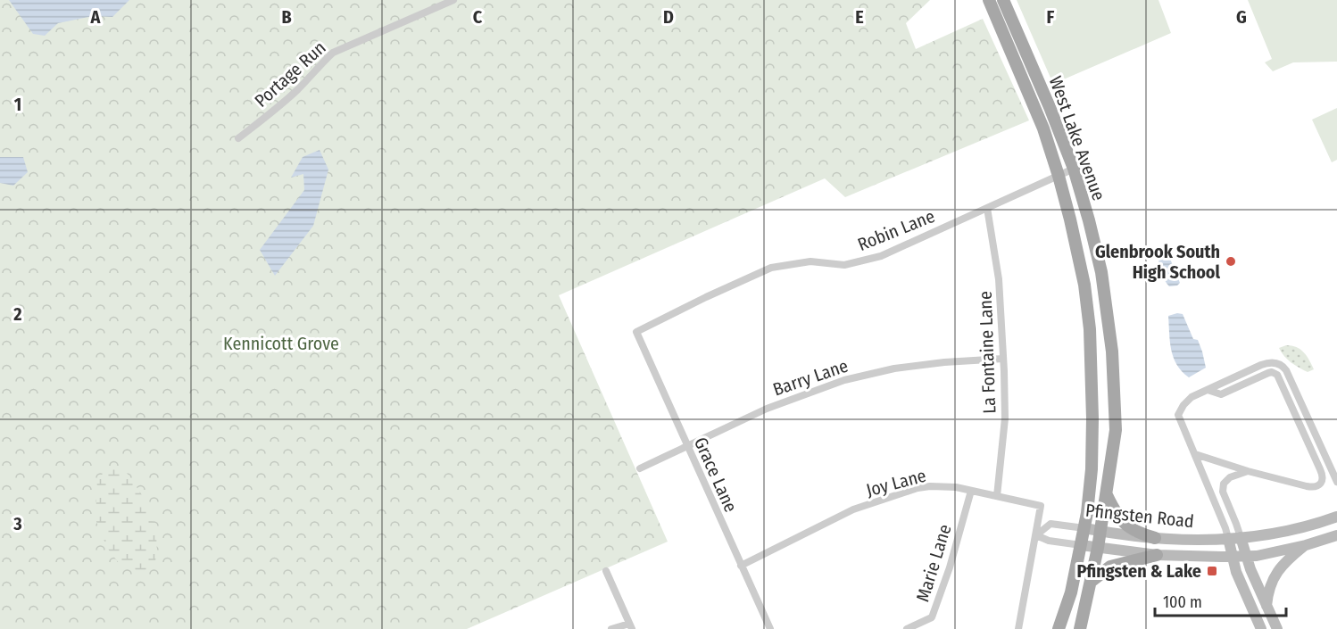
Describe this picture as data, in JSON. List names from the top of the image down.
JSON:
{
  "streets": {
    "main road": ["West Lake Avenue", "Pfingsten Road"],
    "street": [
      "Portage Run",
      "Robin Lane",
      "La Fontaine Lane",
      "Barry Lane",
      "Grace Lane",
      "Joy Lane",
      "Marie Lane"
    ]
  },
  "crossings": [
    ["West Lake Avenue", "Robin Lane"],
    ["West Lake Avenue", "Pfingsten Road"],
    ["Robin Lane", "La Fontaine Lane"],
    ["Robin Lane", "Grace Lane"],
    ["La Fontaine Lane", "Barry Lane"],
    ["La Fontaine Lane", "Joy Lane"],
    ["Barry Lane", "Grace Lane"],
    ["Grace Lane", "Joy Lane"],
    ["Joy Lane", "Pfingsten Road"],
    ["Joy Lane", "Marie Lane"]
  ],
  "parks": ["Kennicott Grove"],
  "places": {
    "other": ["Glenbrook South High School"],
    "transit": ["Pfingsten & Lake"]
  },
  "scale_bar": "100 m",
  "grid": {
    "columns": [
      "A",
      "B",
      "C",
      "D",
      "E",
      "F",
      "G"
    ],
    "rows": ["1", "2", "3"]
  }
}
